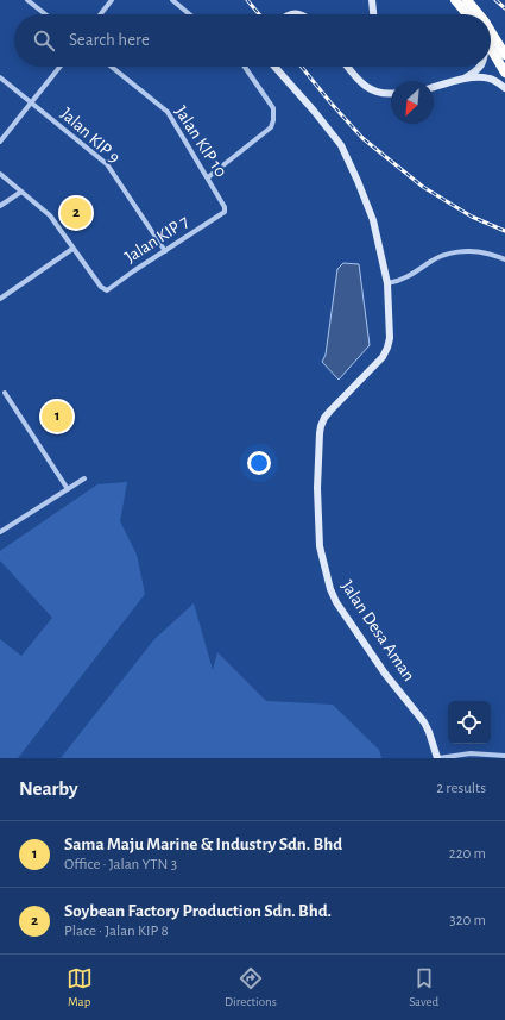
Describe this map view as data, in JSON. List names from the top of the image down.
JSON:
{
  "streets": {
    "street": [
      "Jalan KIP 9",
      "Jalan KIP 10",
      "Jalan KIP 7",
      "Jalan Desa Aman"
    ]
  },
  "crossings": [
    ["Jalan KIP 9", "Jalan KIP 7"],
    ["Jalan KIP 10", "Jalan KIP 7"]
  ],
  "north": "bottom left",
  "page": {
    "search": "Search here",
    "pins": ["2", "1"],
    "heading": ["Nearby", "2 results"],
    "list": [
      {
        "mark": "1",
        "name": "Sama Maju Marine & Industry Sdn. Bhd",
        "note": "Office · Jalan YTN 3",
        "value": "220 m"
      },
      {
        "mark": "2",
        "name": "Soybean Factory Production Sdn. Bhd.",
        "note": "Place · Jalan KIP 8",
        "value": "320 m"
      }
    ],
    "nav": ["Map", "Directions", "Saved"]
  }
}
